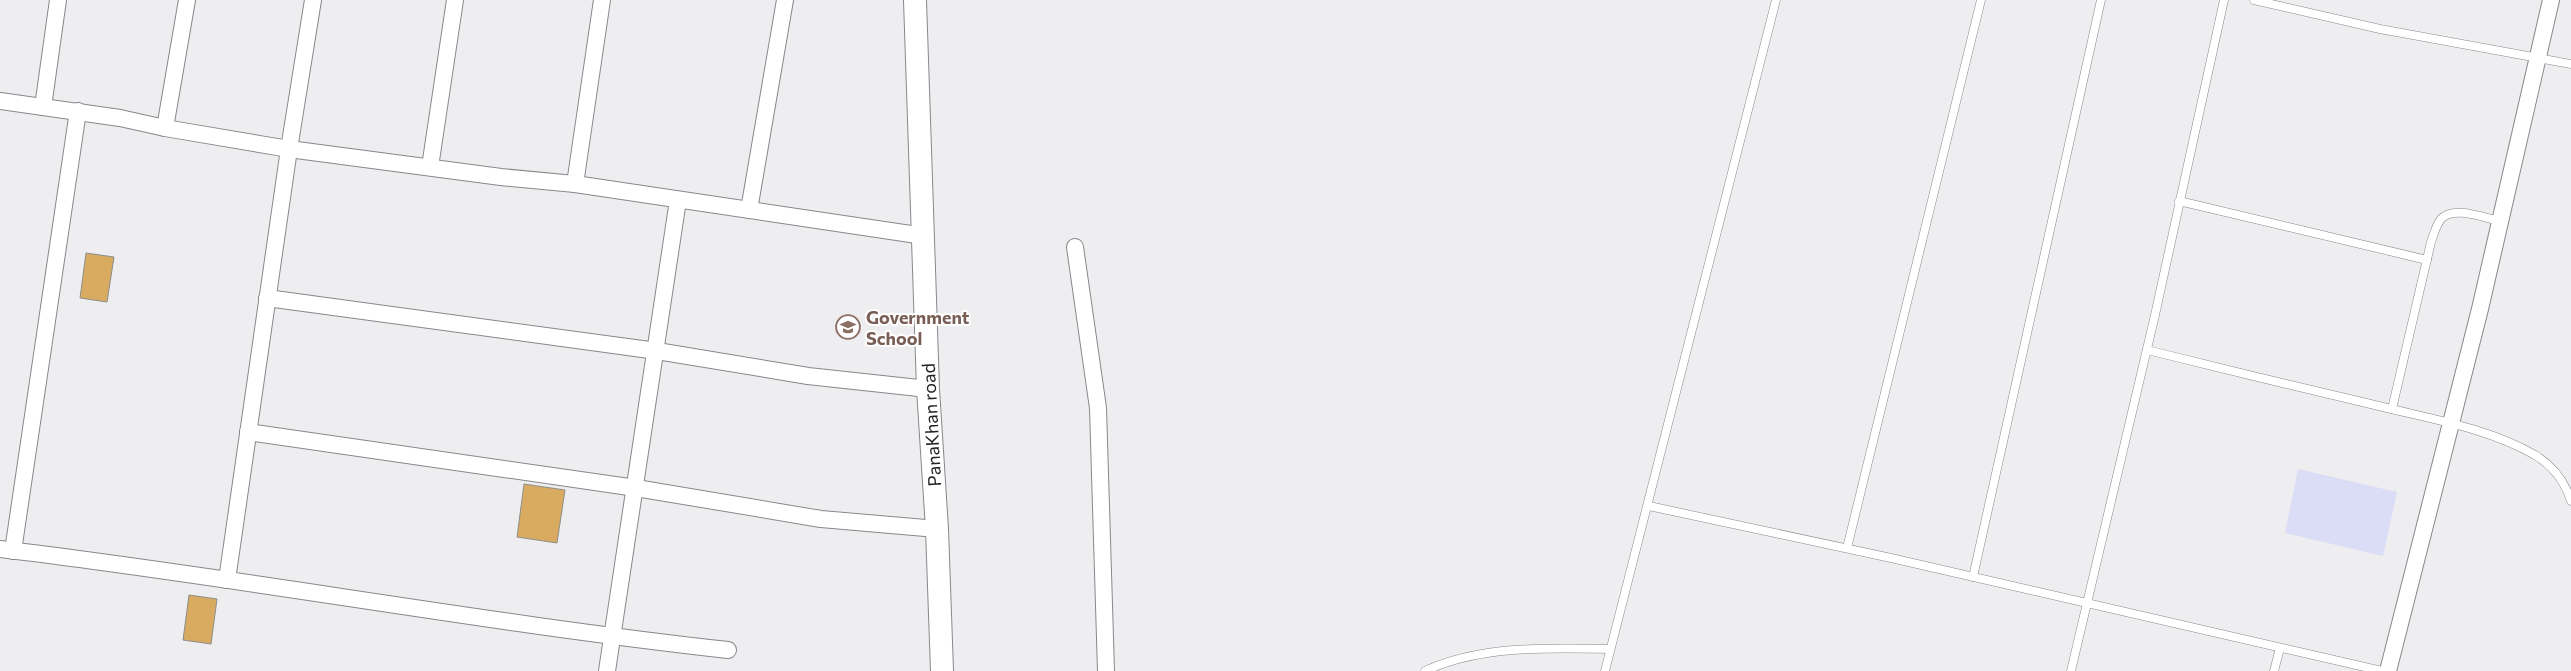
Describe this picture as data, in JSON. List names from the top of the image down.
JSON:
{
  "streets": {
    "street": ["PanaKhan road"]
  },
  "places": {
    "school or university": ["Government School"]
  }
}
